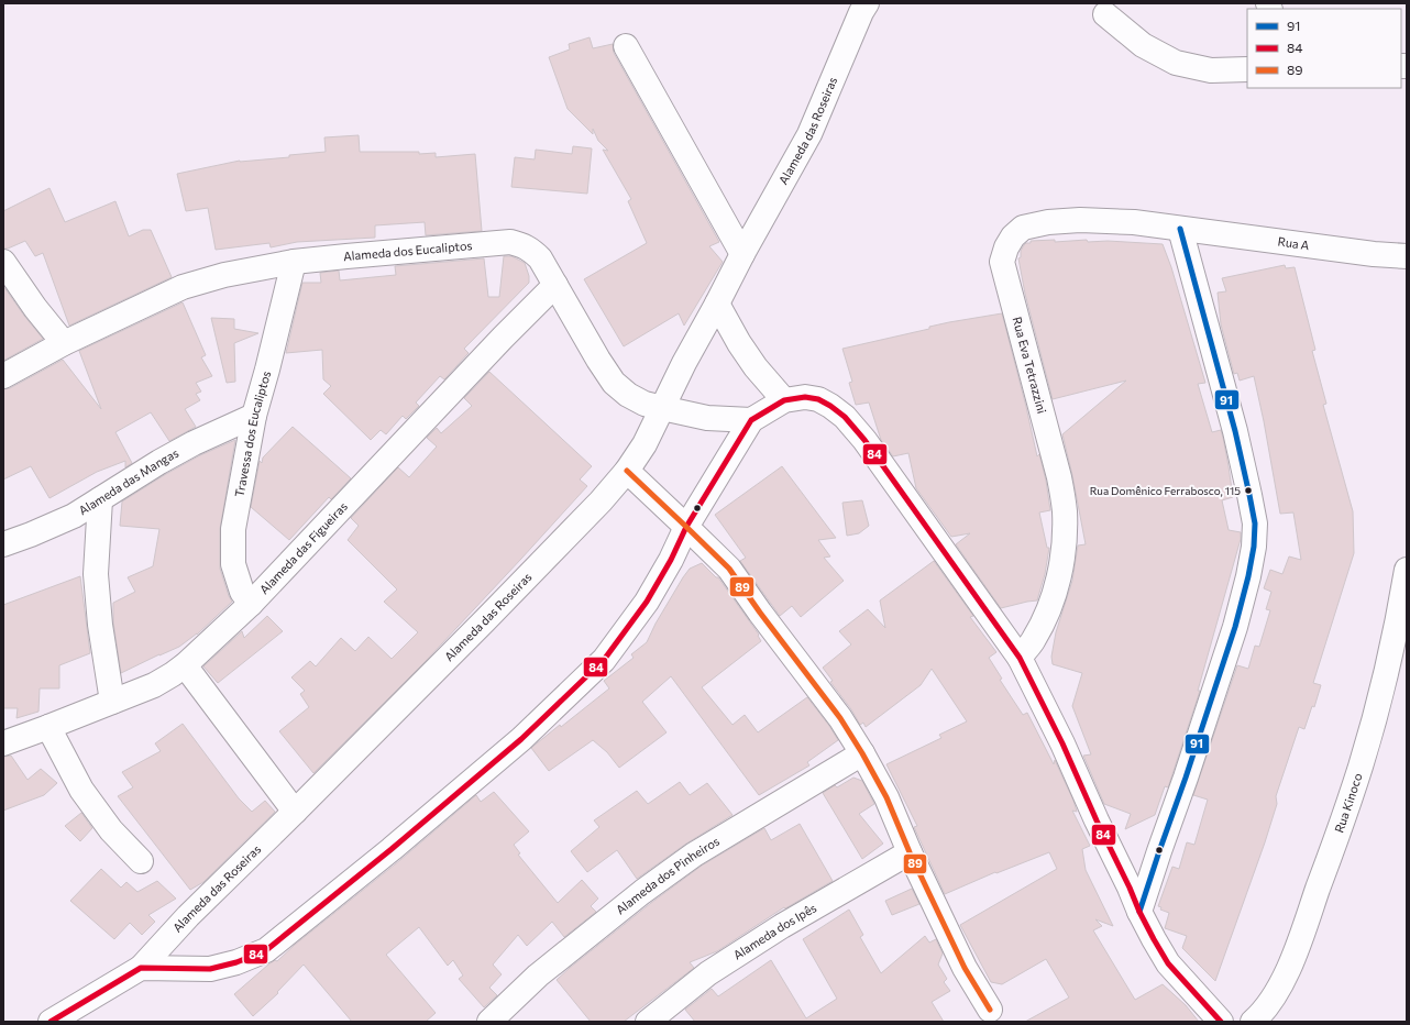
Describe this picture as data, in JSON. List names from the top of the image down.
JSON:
{
  "streets": {
    "street": [
      "Alameda das Roseiras",
      "Rua A",
      "Alameda dos Eucaliptos",
      "Rua Eva Tetrazzini",
      "Travessa dos Eucaliptos",
      "Alameda das Mangas",
      "Alameda das Figueiras",
      "Rua Kinoco",
      "Alameda dos Pinheiros",
      "Alameda dos Ipês"
    ]
  },
  "crossings": [
    ["Alameda das Roseiras", "Alameda dos Eucaliptos"],
    ["Rua A", "Rua Eva Tetrazzini"],
    ["Alameda dos Eucaliptos", "Travessa dos Eucaliptos"],
    ["Alameda dos Eucaliptos", "Alameda das Figueiras"],
    ["Travessa dos Eucaliptos", "Alameda das Mangas"],
    ["Travessa dos Eucaliptos", "Alameda das Figueiras"]
  ],
  "places": ["Rua Domênico Ferrabosco, 115"],
  "lines": ["transit line 91", "transit line 84", "transit line 89"],
  "legend": ["91", "84", "89"]
}
